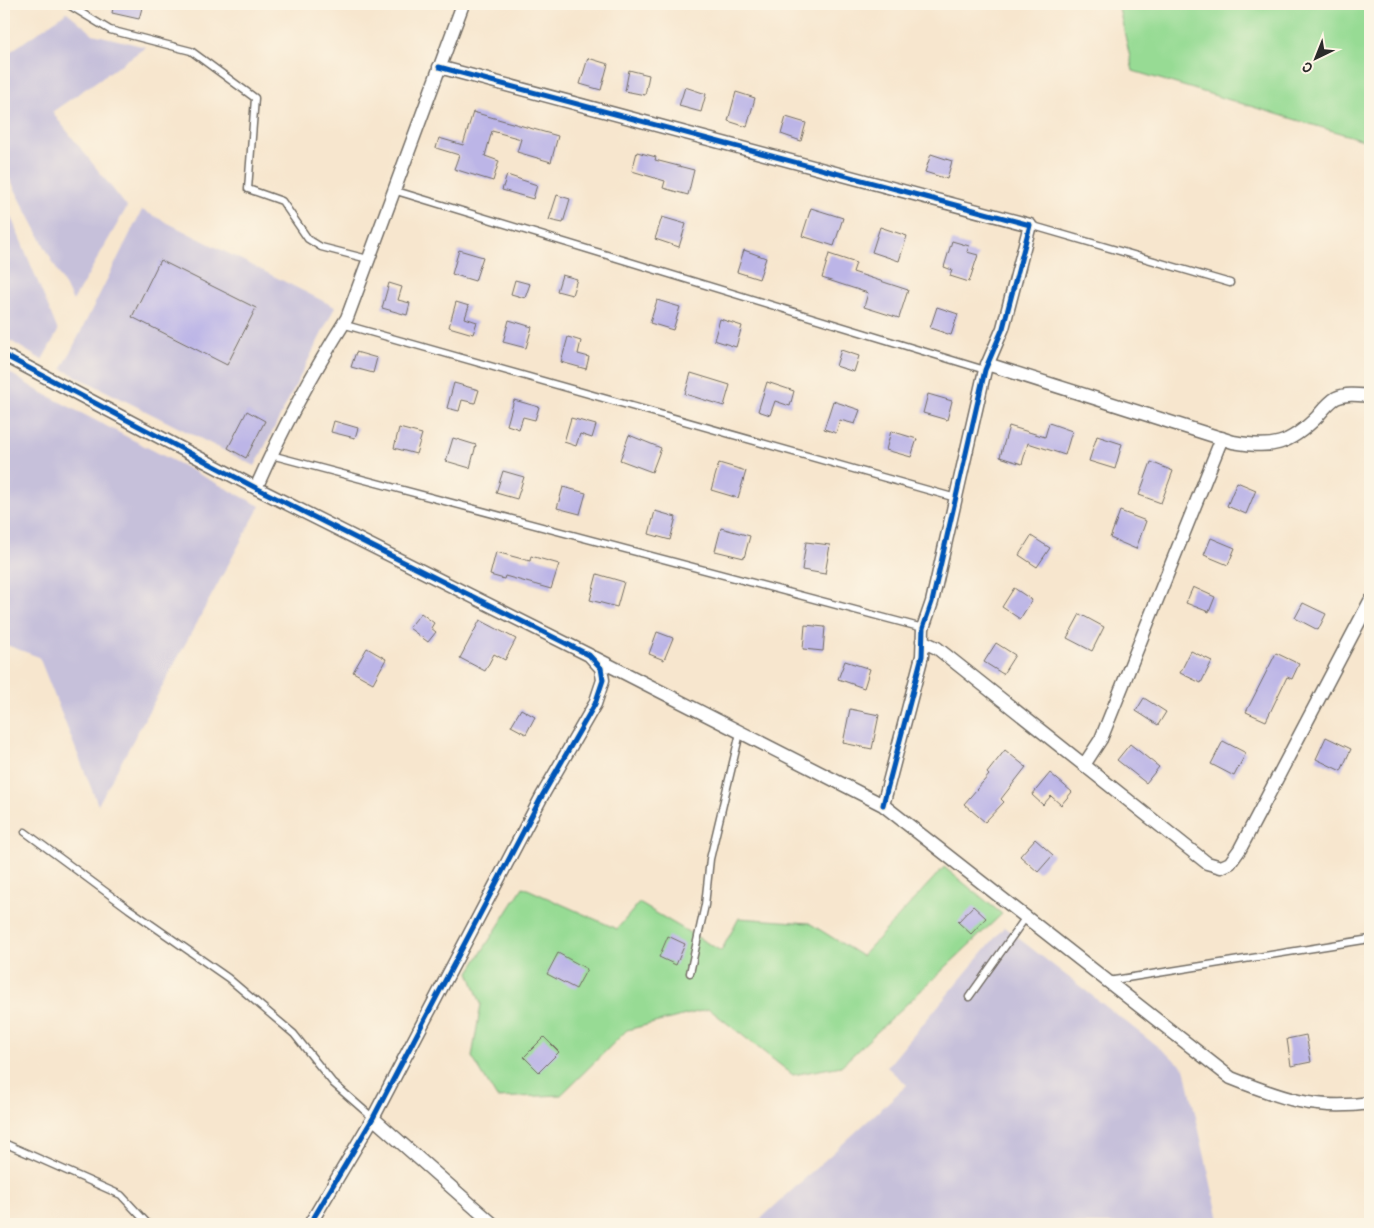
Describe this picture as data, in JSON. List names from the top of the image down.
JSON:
{
  "north": "bottom left"
}
